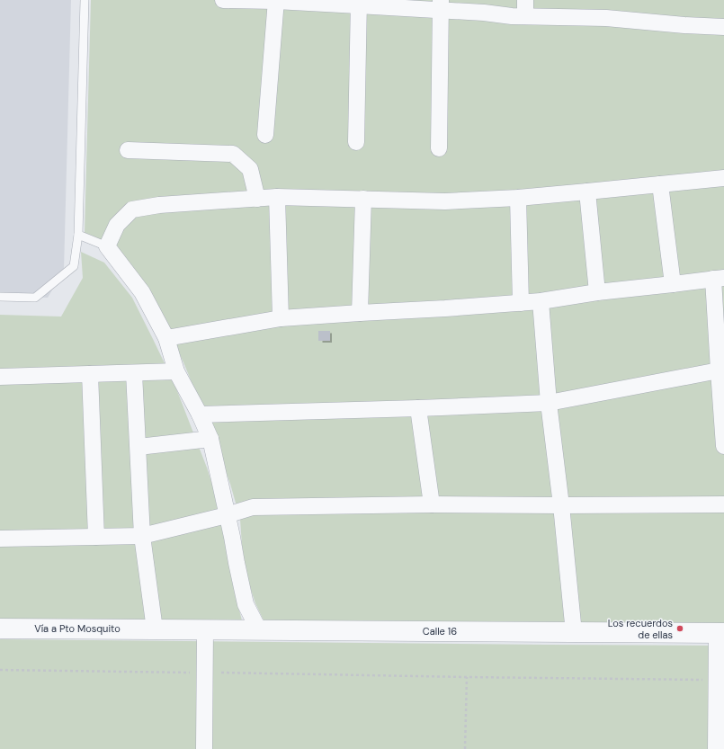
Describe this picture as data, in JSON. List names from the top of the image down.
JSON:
{
  "streets": {
    "street": ["Vía a Pto Mosquito", "Calle 16"]
  },
  "crossings": [
    ["Vía a Pto Mosquito", "Calle 16"]
  ],
  "places": ["Los recuerdos de ellas"]
}
